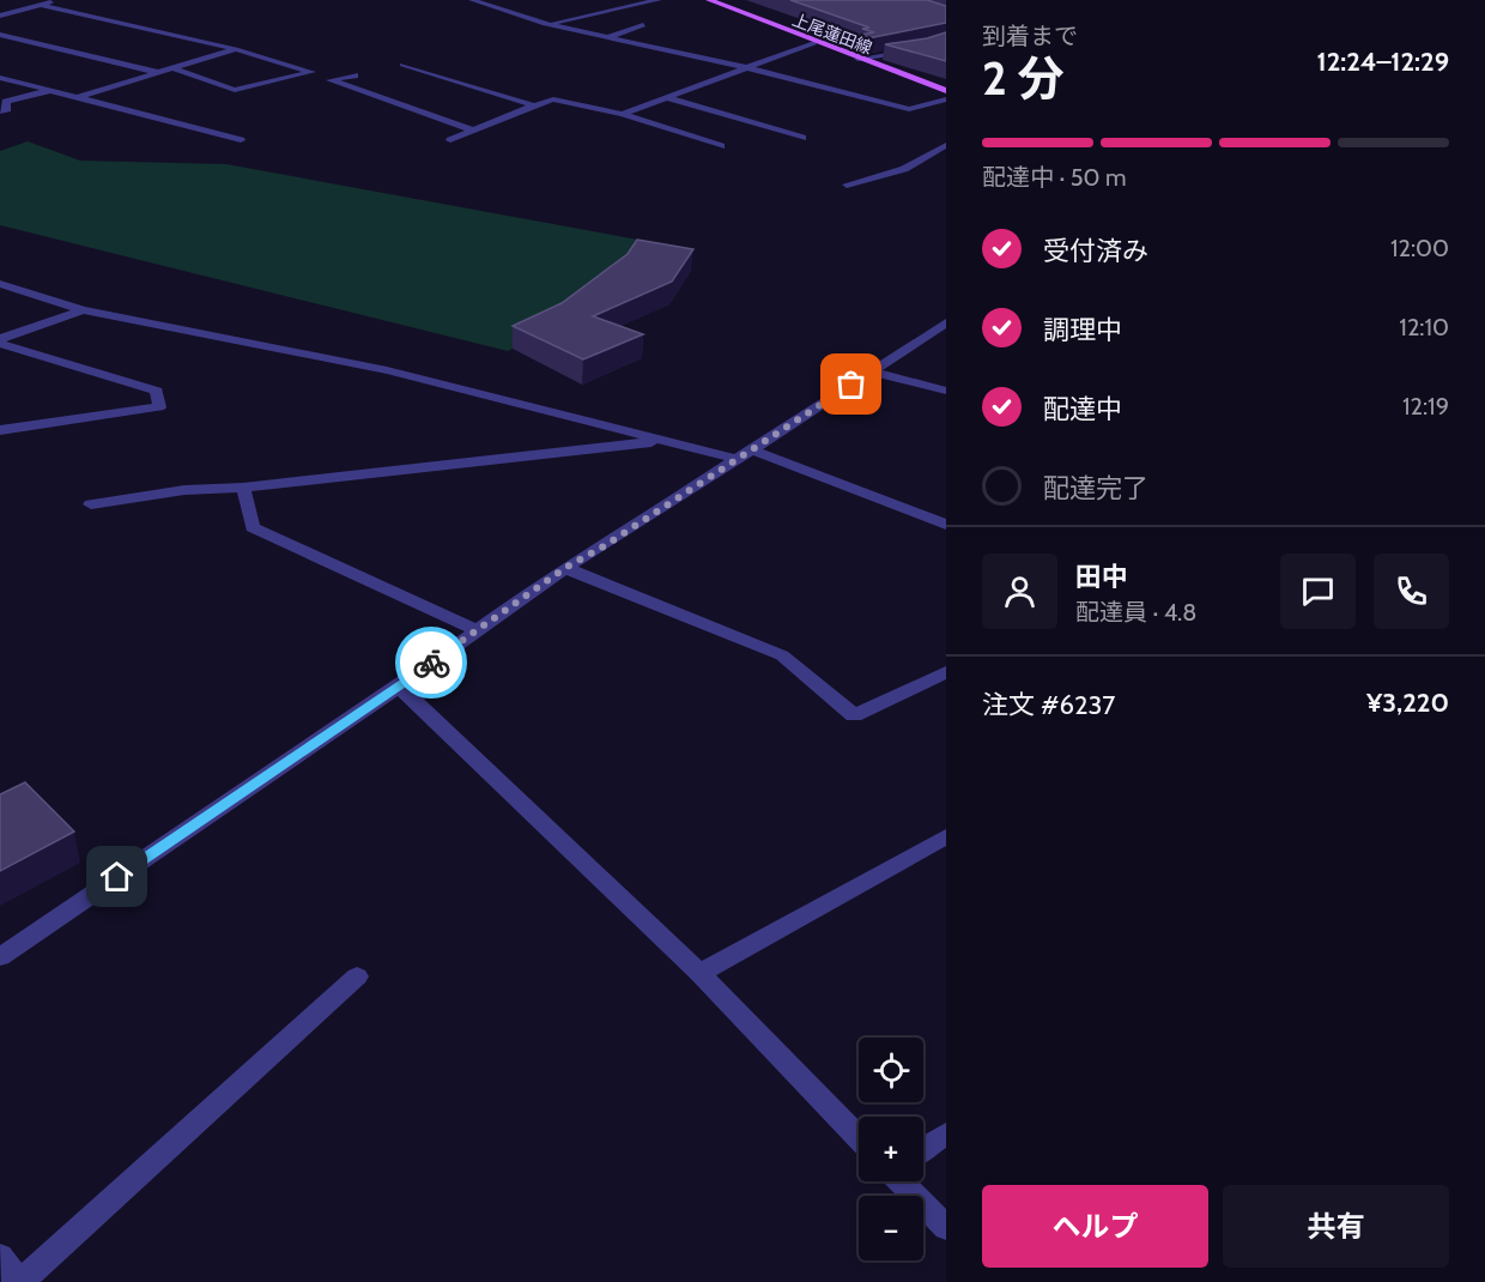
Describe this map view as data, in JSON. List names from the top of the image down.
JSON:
{
  "streets": {
    "main road": ["上尾蓮田線"]
  },
  "page": {
    "heading": ["2 分", "到着まで", "12:24–12:29"],
    "panel": [
      "田中",
      "配達員 · 4.8",
      "注文 #6237",
      "¥3,220"
    ],
    "bar": "配達中 · 50 m",
    "list": [
      ["受付済み", "12:00"],
      ["調理中", "12:10"],
      ["配達中", "12:19"],
      "配達完了"
    ],
    "map_buttons": ["+", "−"],
    "buttons": ["ヘルプ", "共有"]
  }
}
